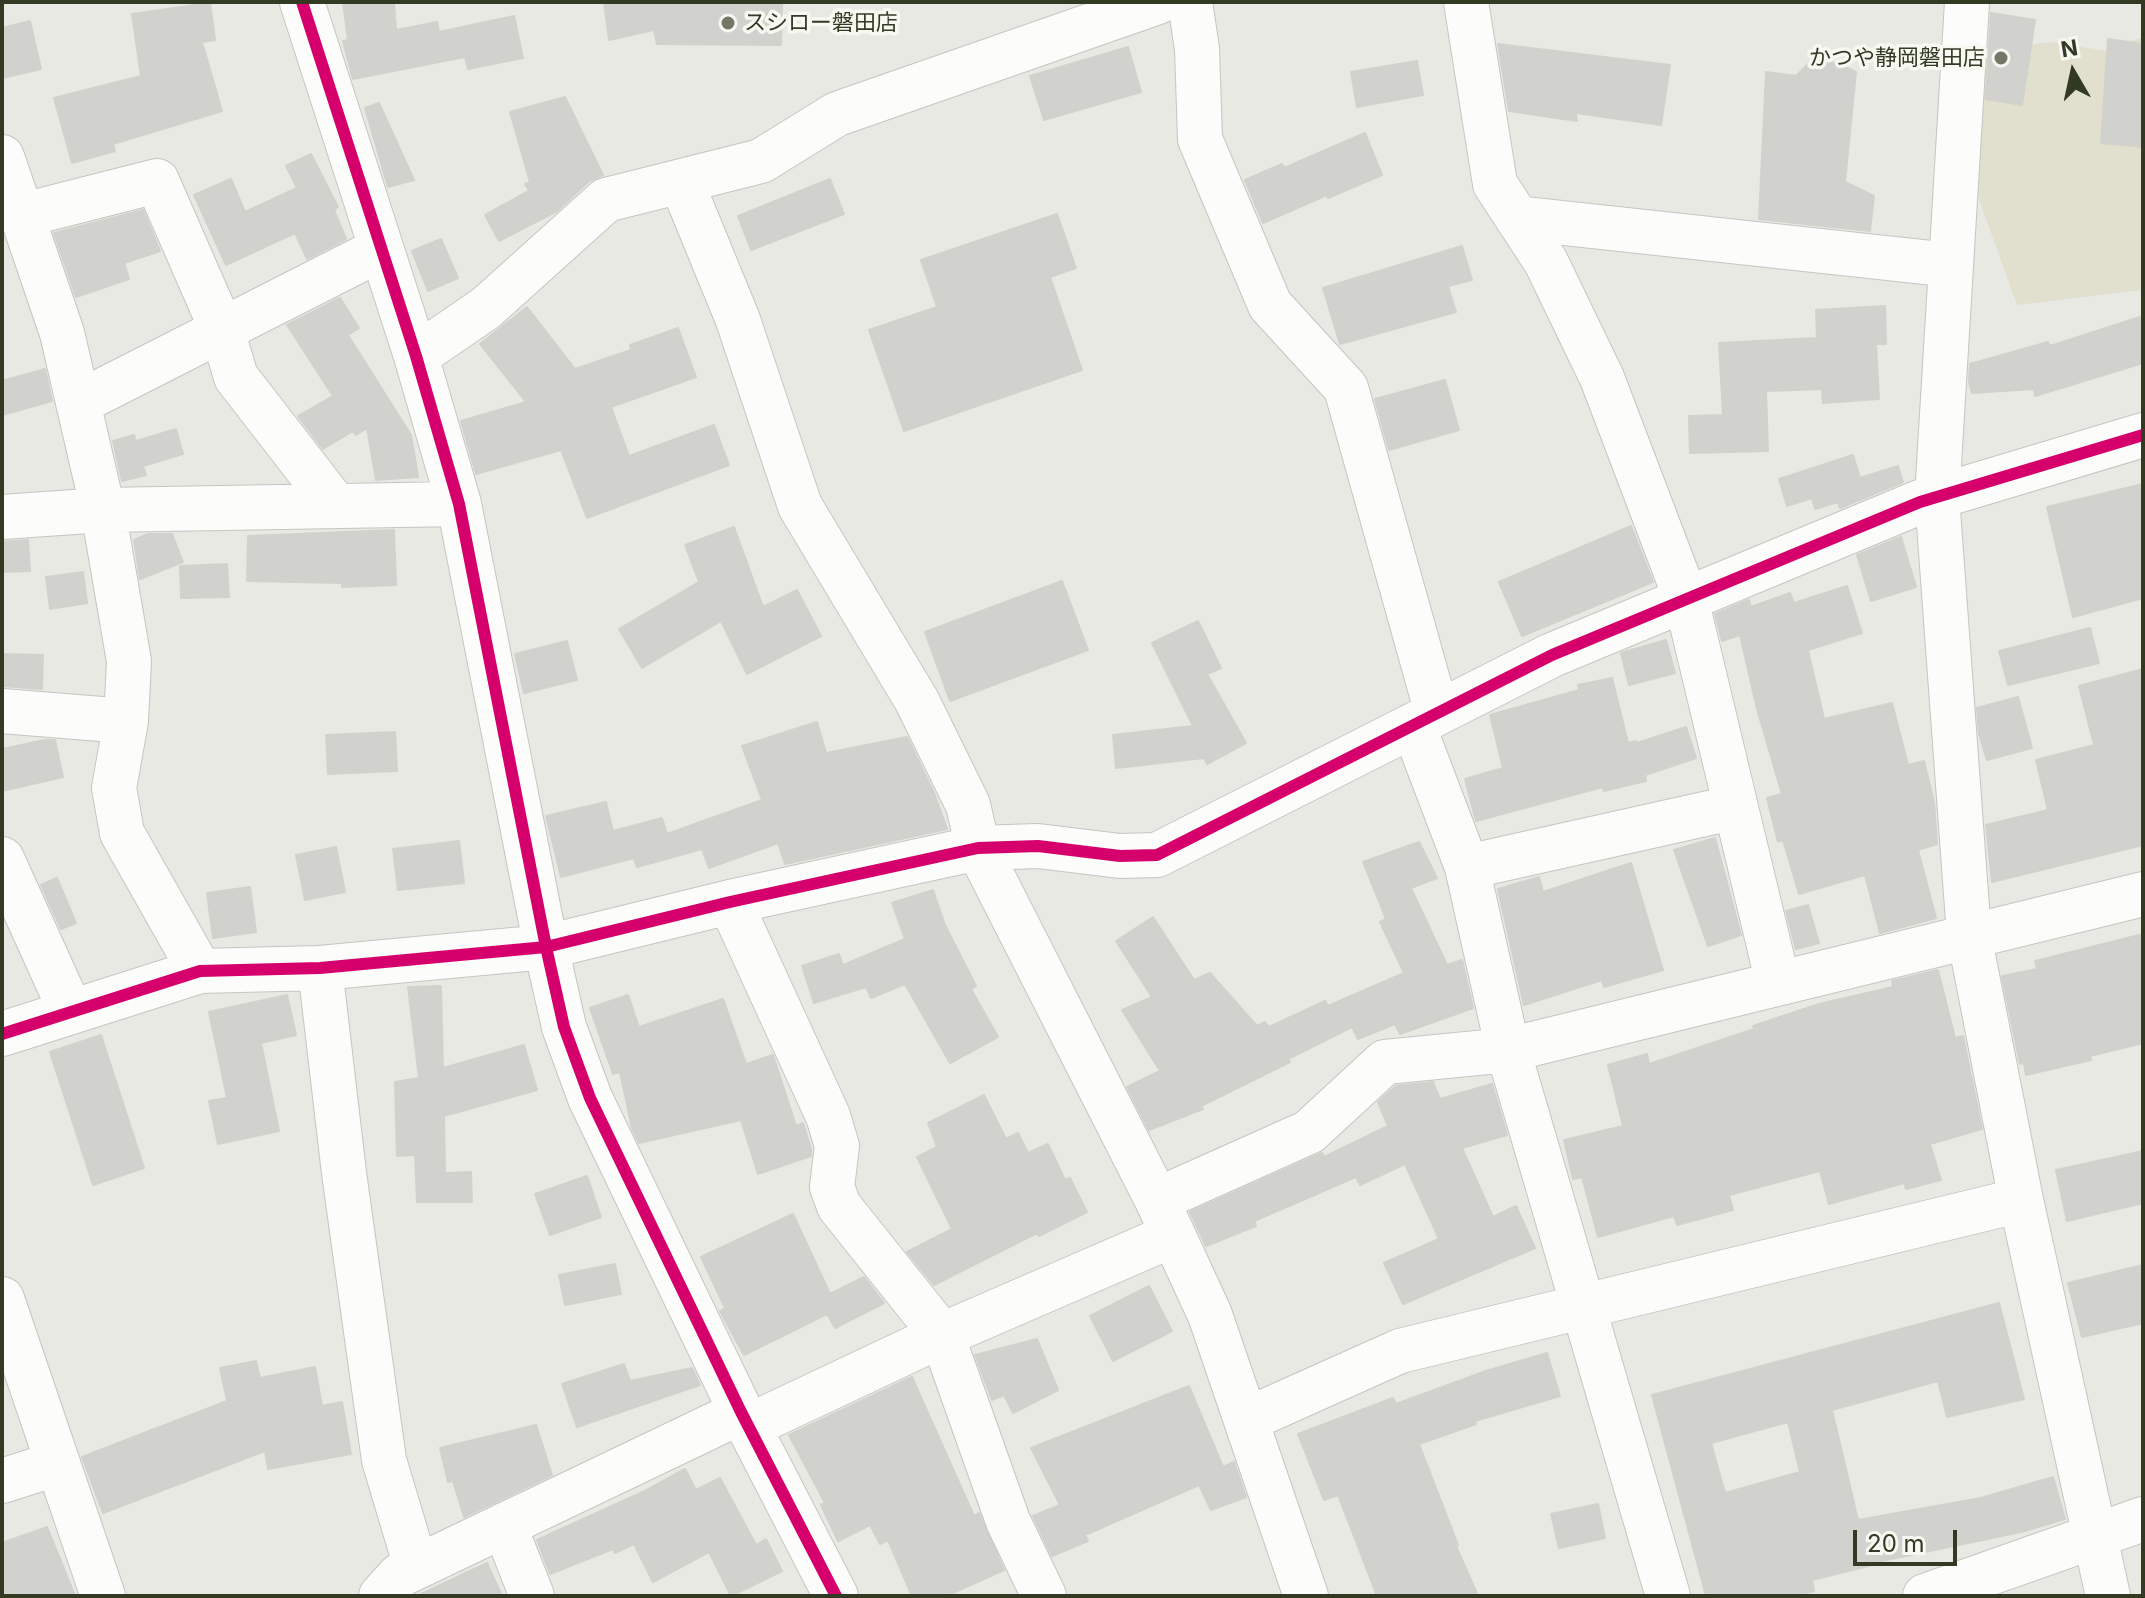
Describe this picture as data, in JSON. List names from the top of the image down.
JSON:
{
  "places": ["スシロー磐田店", "かつや静岡磐田店"],
  "scale_bar": "20 m",
  "north": "top"
}
